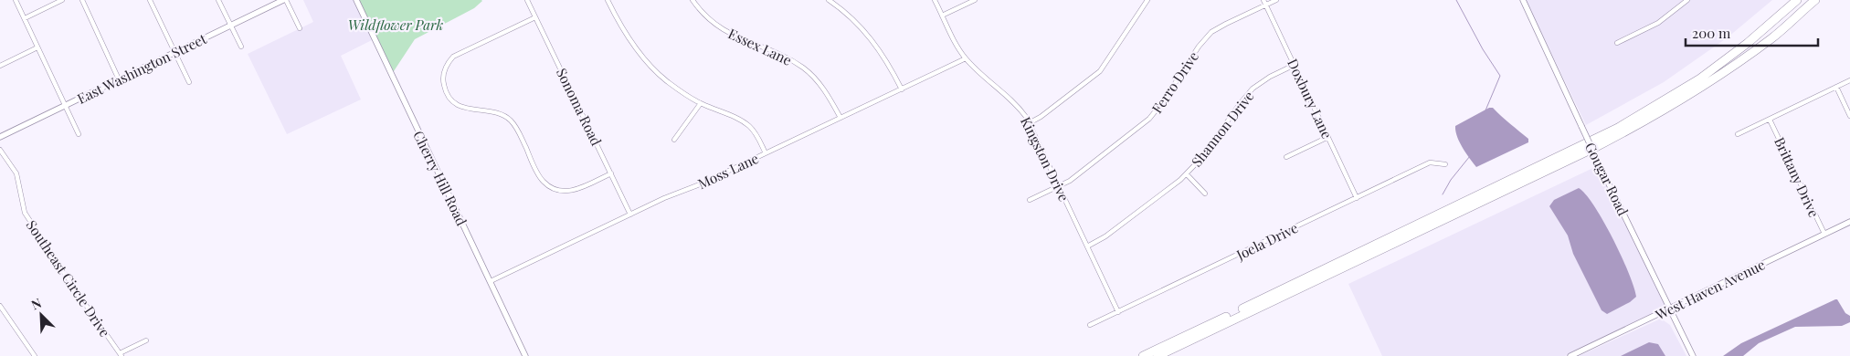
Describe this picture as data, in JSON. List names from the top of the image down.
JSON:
{
  "streets": {
    "street": [
      "Essex Lane",
      "East Washington Street",
      "Ferro Drive",
      "Doxbury Lane",
      "Sonoma Road",
      "Shannon Drive",
      "Kingston Drive",
      "Moss Lane",
      "Brittany Drive",
      "Cherry Hill Road",
      "Gougar Road",
      "Joela Drive",
      "Southeast Circle Drive",
      "West Haven Avenue"
    ]
  },
  "crossings": [
    ["Essex Lane", "Moss Lane"],
    ["Ferro Drive", "Doxbury Lane"],
    ["Ferro Drive", "Kingston Drive"],
    ["Doxbury Lane", "Shannon Drive"],
    ["Doxbury Lane", "Joela Drive"],
    ["Sonoma Road", "Moss Lane"],
    ["Shannon Drive", "Kingston Drive"],
    ["Kingston Drive", "Moss Lane"],
    ["Kingston Drive", "Joela Drive"],
    ["Moss Lane", "Cherry Hill Road"],
    ["Brittany Drive", "West Haven Avenue"],
    ["Gougar Road", "West Haven Avenue"]
  ],
  "parks": ["Wildflower Park"],
  "scale_bar": "200 m",
  "north": "top left"
}
